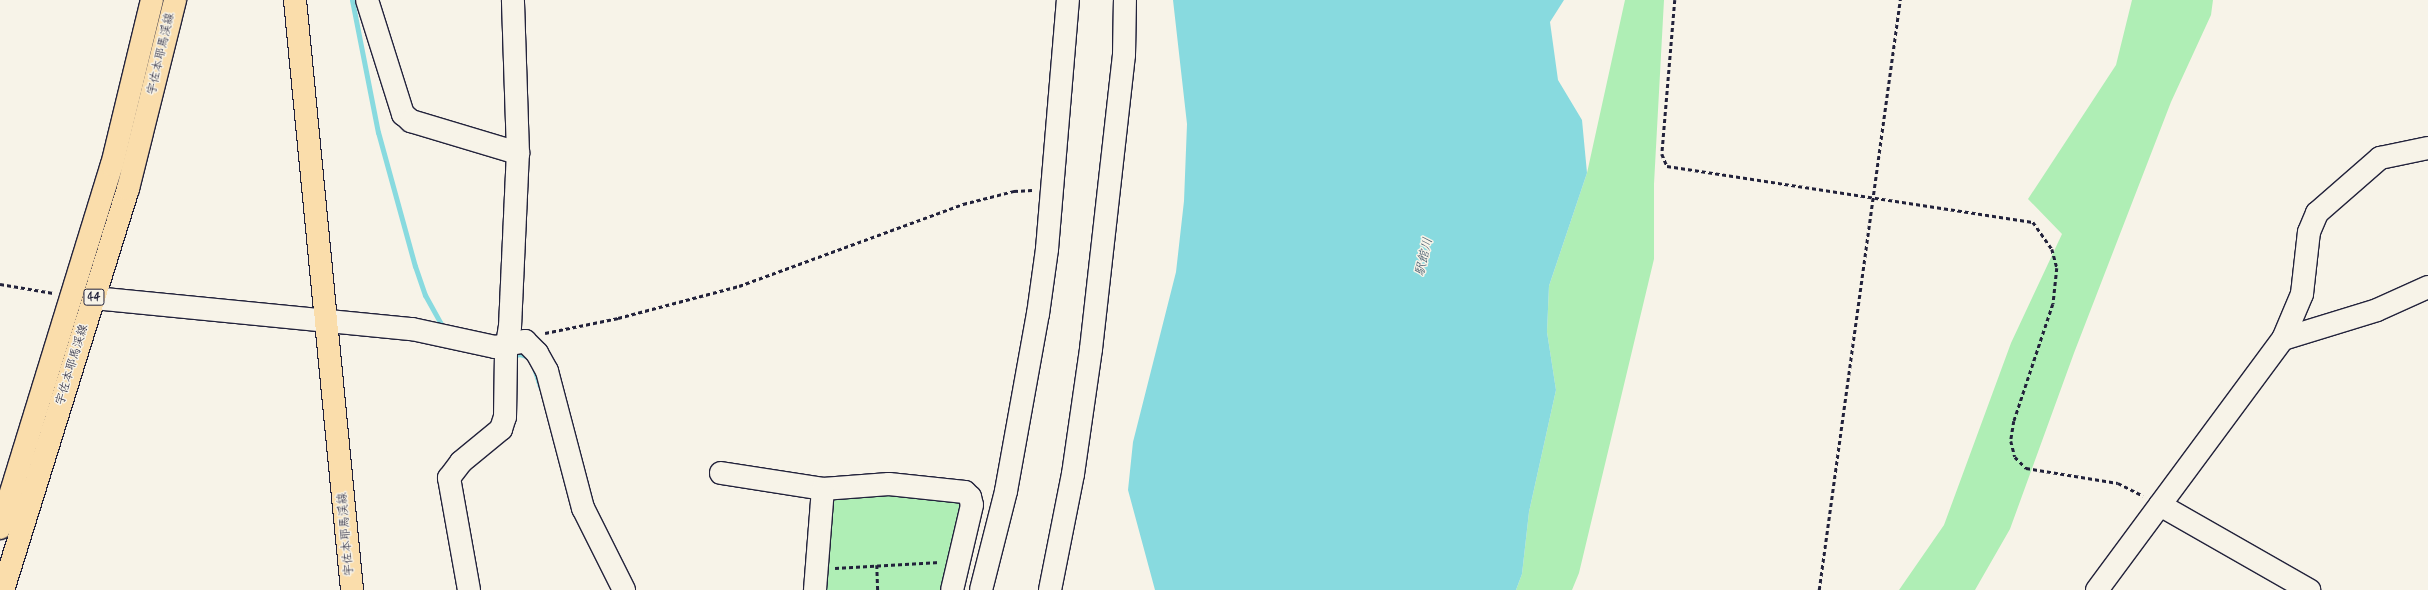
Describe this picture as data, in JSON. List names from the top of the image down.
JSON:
{
  "streets": {
    "main road": ["宇佐本耶馬渓線", "44"]
  },
  "water": ["駅館川"]
}
